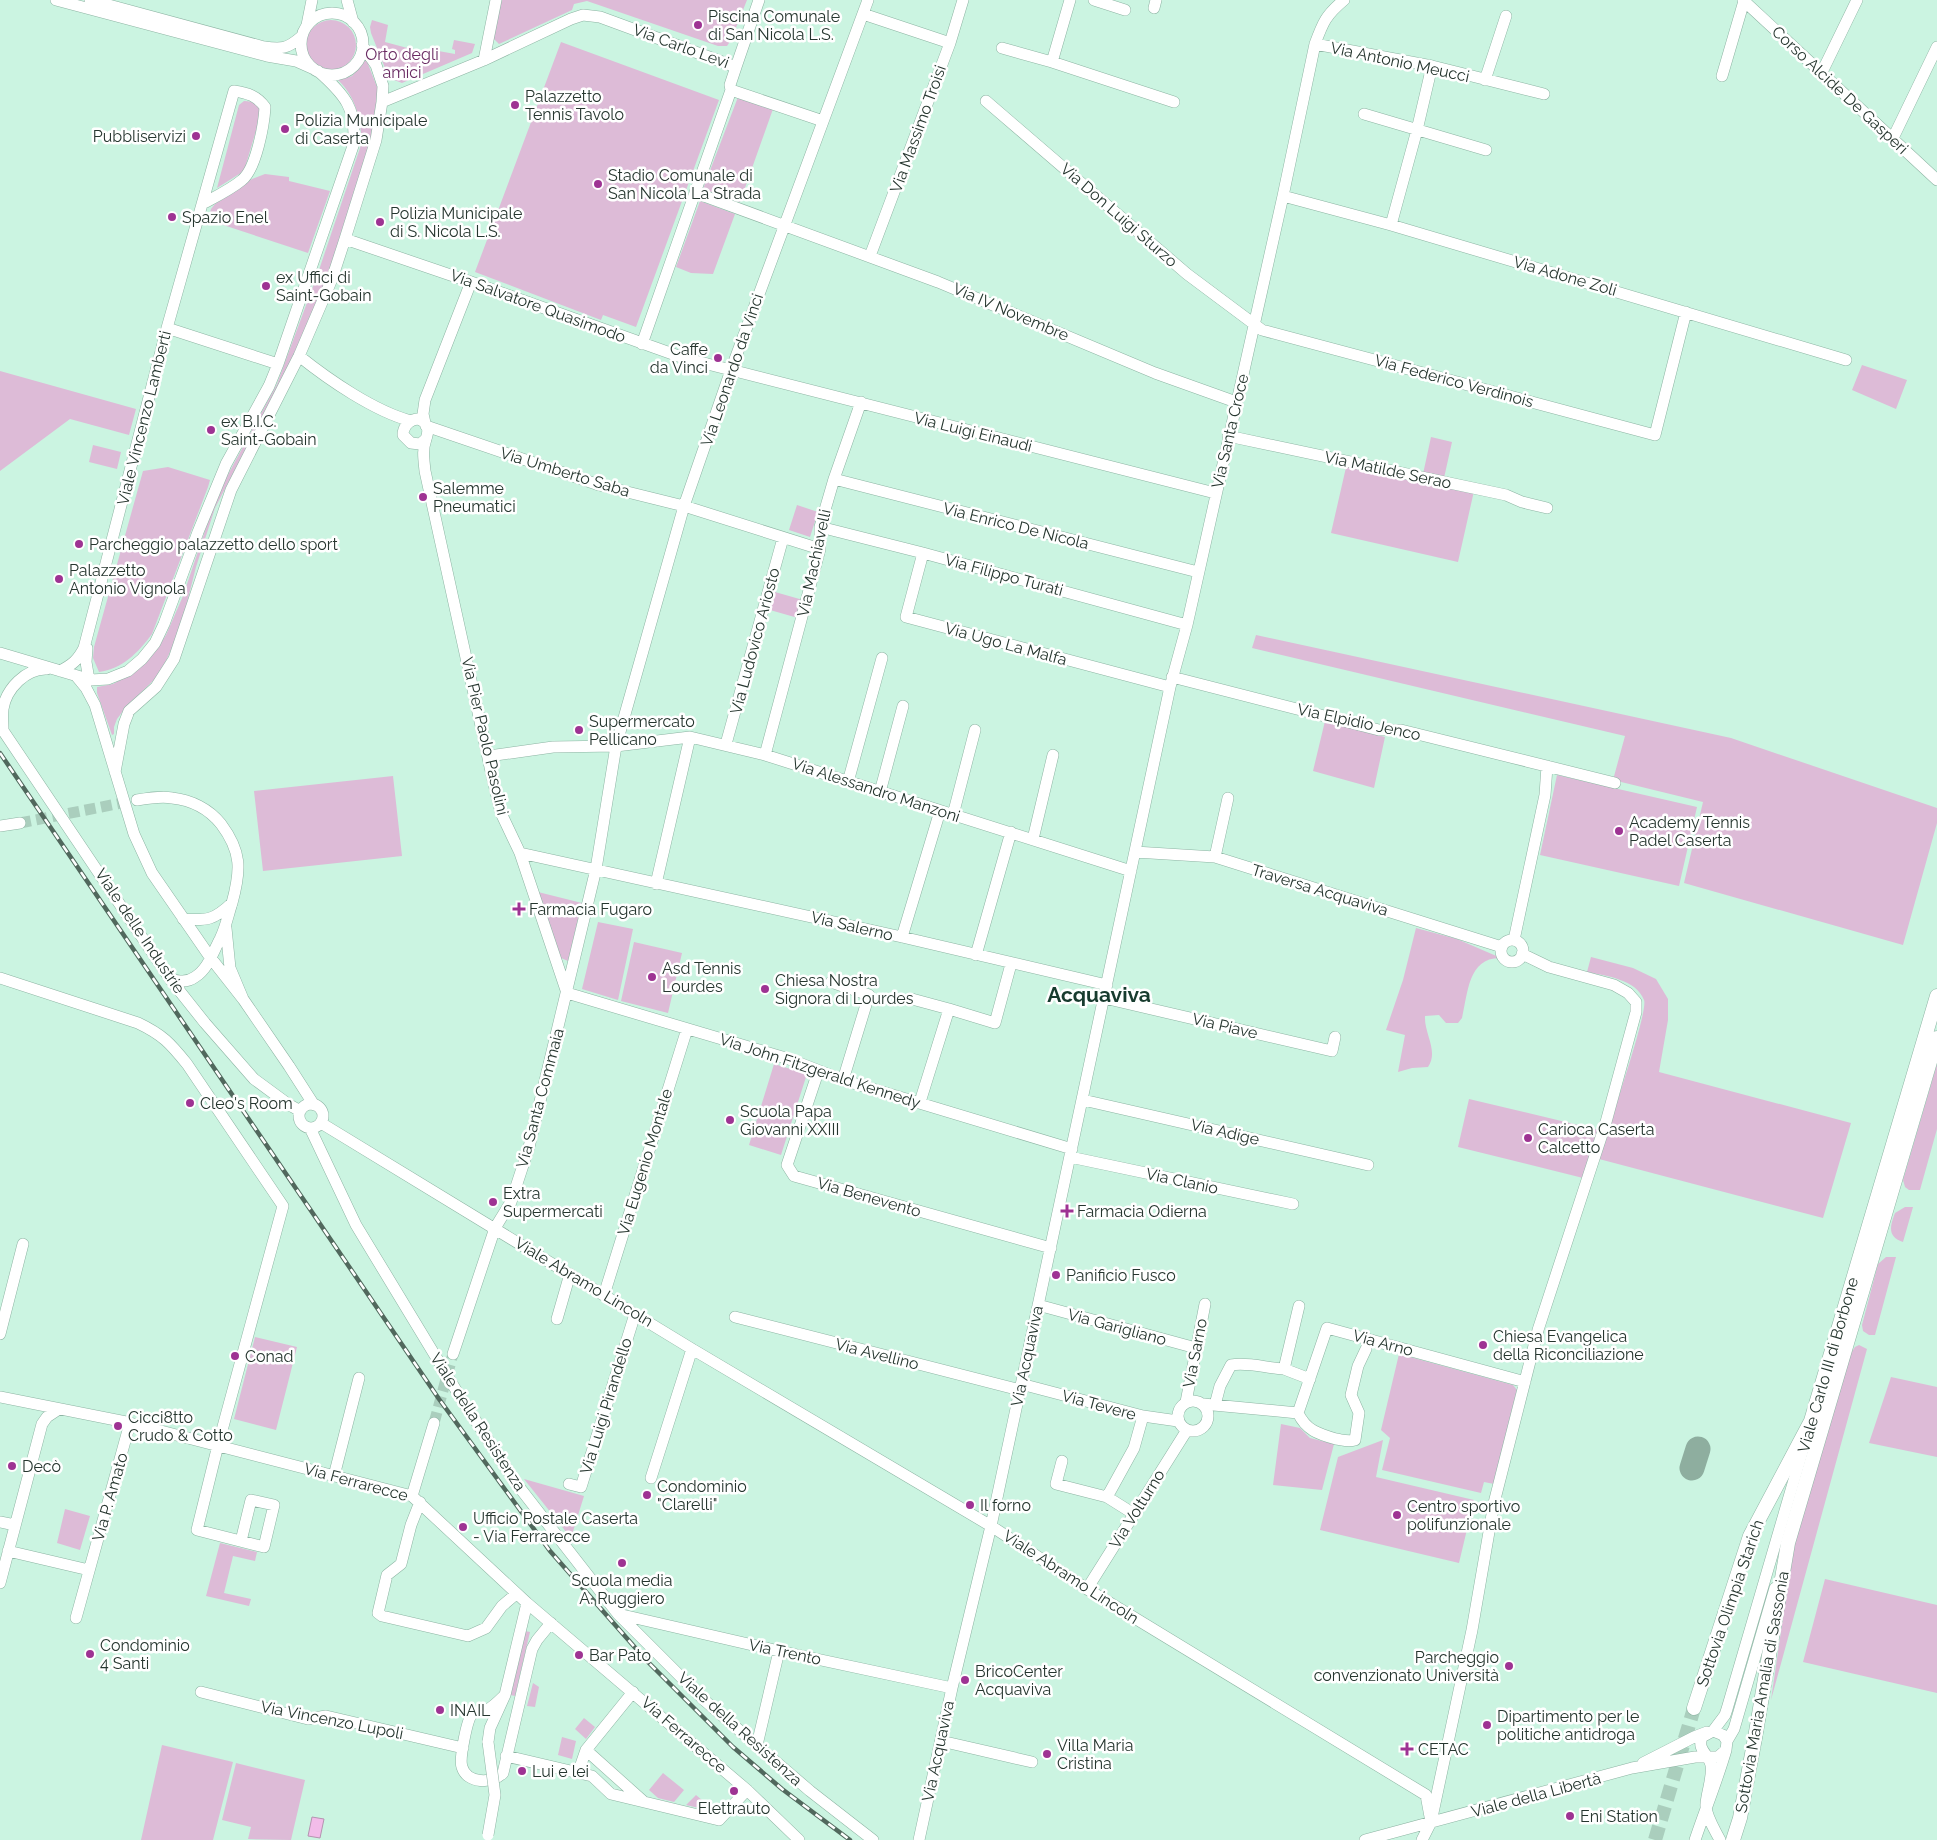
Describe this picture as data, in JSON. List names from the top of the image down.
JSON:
{
  "streets": {
    "main road": ["Viale Carlo III di Borbone", "Sottovia Olimpia Starich", "Sottovia Maria Amalia di Sassonia"],
    "street": [
      "Via Carlo Levi",
      "Via Antonio Meucci",
      "Corso Alcide De Gasperi",
      "Via Massimo Troisi",
      "Via Don Luigi Sturzo",
      "Via Adone Zoli",
      "Via Salvatore Quasimodo",
      "Via IV Novembre",
      "Via Leonardo da Vinci",
      "Via Federico Verdinois",
      "Viale Vincenzo Lamberti",
      "Via Santa Croce",
      "Via Luigi Einaudi",
      "Via Matilde Serao",
      "Via Umberto Saba",
      "Via Enrico De Nicola",
      "Via Machiavelli",
      "Via Filippo Turati",
      "Via Ludovico Ariosto",
      "Via Ugo La Malfa",
      "Via Elpidio Jenco",
      "Via Pier Paolo Pasolini",
      "Via Alessandro Manzoni",
      "Traversa Acquaviva",
      "Via Salerno",
      "Viale delle Industrie",
      "Via Piave",
      "Via John Fitzgerald Kennedy",
      "Via Santa Commaia",
      "Via Adige",
      "Via Eugenio Montale",
      "Via Clanio",
      "Via Benevento",
      "Viale Abramo Lincoln",
      "Via Garigliano",
      "Via Arno",
      "Via Sarno",
      "Via Avellino",
      "Via Acquaviva",
      "Via Tevere",
      "Via Luigi Pirandello",
      "Viale della Resistenza",
      "Via Ferrarecce",
      "Via P. Amato",
      "Via Volturno",
      "Via Trento",
      "Via Vincenzo Lupoli",
      "Viale della Libertà"
    ]
  },
  "crossings": [
    ["Via Carlo Levi", "Via Salvatore Quasimodo"],
    ["Via Carlo Levi", "Via IV Novembre"],
    ["Via Antonio Meucci", "Via Santa Croce"],
    ["Via Massimo Troisi", "Via IV Novembre"],
    ["Via Don Luigi Sturzo", "Via Federico Verdinois"],
    ["Via Don Luigi Sturzo", "Via Santa Croce"],
    ["Via Adone Zoli", "Via Federico Verdinois"],
    ["Via Adone Zoli", "Via Santa Croce"],
    ["Via Salvatore Quasimodo", "Via Leonardo da Vinci"],
    ["Via Salvatore Quasimodo", "Via Luigi Einaudi"],
    ["Via IV Novembre", "Via Leonardo da Vinci"],
    ["Via IV Novembre", "Via Santa Croce"],
    ["Via Leonardo da Vinci", "Via Luigi Einaudi"],
    ["Via Leonardo da Vinci", "Via Umberto Saba"],
    ["Via Leonardo da Vinci", "Via Alessandro Manzoni"],
    ["Via Leonardo da Vinci", "Via Salerno"],
    ["Via Leonardo da Vinci", "Via Santa Commaia"],
    ["Via Federico Verdinois", "Via Santa Croce"],
    ["Viale Vincenzo Lamberti", "Viale delle Industrie"],
    ["Via Santa Croce", "Via Luigi Einaudi"],
    ["Via Santa Croce", "Via Matilde Serao"],
    ["Via Santa Croce", "Via Enrico De Nicola"],
    ["Via Santa Croce", "Via Filippo Turati"],
    ["Via Santa Croce", "Via Ugo La Malfa"],
    ["Via Santa Croce", "Via Elpidio Jenco"],
    ["Via Santa Croce", "Via Alessandro Manzoni"],
    ["Via Santa Croce", "Traversa Acquaviva"],
    ["Via Santa Croce", "Via Acquaviva"],
    ["Via Luigi Einaudi", "Via Machiavelli"],
    ["Via Umberto Saba", "Via Machiavelli"],
    ["Via Umberto Saba", "Via Ludovico Ariosto"],
    ["Via Umberto Saba", "Via Pier Paolo Pasolini"],
    ["Via Enrico De Nicola", "Via Machiavelli"],
    ["Via Machiavelli", "Via Filippo Turati"],
    ["Via Machiavelli", "Via Alessandro Manzoni"],
    ["Via Filippo Turati", "Via Ugo La Malfa"],
    ["Via Ludovico Ariosto", "Via Alessandro Manzoni"],
    ["Via Ugo La Malfa", "Via Elpidio Jenco"],
    ["Via Pier Paolo Pasolini", "Via Alessandro Manzoni"],
    ["Via Pier Paolo Pasolini", "Via Salerno"],
    ["Via Pier Paolo Pasolini", "Via John Fitzgerald Kennedy"],
    ["Via Pier Paolo Pasolini", "Via Santa Commaia"],
    ["Via Alessandro Manzoni", "Via Acquaviva"],
    ["Via Salerno", "Via Santa Commaia"],
    ["Via Salerno", "Via Acquaviva"],
    ["Viale delle Industrie", "Viale Abramo Lincoln"],
    ["Viale delle Industrie", "Viale della Resistenza"],
    ["Via Piave", "Via Acquaviva"],
    ["Via John Fitzgerald Kennedy", "Via Santa Commaia"],
    ["Via John Fitzgerald Kennedy", "Via Eugenio Montale"],
    ["Via John Fitzgerald Kennedy", "Via Clanio"],
    ["Via John Fitzgerald Kennedy", "Via Benevento"],
    ["Via John Fitzgerald Kennedy", "Via Acquaviva"],
    ["Via Santa Commaia", "Viale Abramo Lincoln"],
    ["Via Adige", "Via Acquaviva"],
    ["Via Eugenio Montale", "Viale Abramo Lincoln"],
    ["Via Clanio", "Via Acquaviva"],
    ["Via Benevento", "Via Acquaviva"],
    ["Viale Abramo Lincoln", "Via Acquaviva"],
    ["Viale Abramo Lincoln", "Via Luigi Pirandello"],
    ["Viale Abramo Lincoln", "Viale della Resistenza"],
    ["Viale Abramo Lincoln", "Via Volturno"],
    ["Viale Abramo Lincoln", "Viale della Libertà"],
    ["Via Garigliano", "Via Sarno"],
    ["Via Garigliano", "Via Acquaviva"],
    ["Via Sarno", "Via Tevere"],
    ["Via Sarno", "Via Volturno"],
    ["Via Avellino", "Via Acquaviva"],
    ["Via Avellino", "Via Tevere"],
    ["Via Acquaviva", "Via Tevere"],
    ["Via Acquaviva", "Via Trento"],
    ["Viale Carlo III di Borbone", "Sottovia Olimpia Starich"],
    ["Viale Carlo III di Borbone", "Sottovia Maria Amalia di Sassonia"],
    ["Viale Carlo III di Borbone", "Viale della Libertà"],
    ["Via Tevere", "Via Volturno"],
    ["Viale della Resistenza", "Via Trento"],
    ["Via Ferrarecce", "Via P. Amato"]
  ],
  "districts": ["Acquaviva"],
  "parks": ["Orto degli amici"],
  "places": {
    "other": [
      "Piscina Comunale di San Nicola L.S.",
      "Palazzetto Tennis Tavolo",
      "Polizia Municipale di Caserta",
      "Pubbliservizi",
      "Stadio Comunale di San Nicola La Strada",
      "Spazio Enel",
      "Polizia Municipale di S. Nicola L.S.",
      "ex Uffici di Saint-Gobain",
      "Caffe da Vinci",
      "ex B.I.C. Saint-Gobain",
      "Salemme Pneumatici",
      "Parcheggio palazzetto dello sport",
      "Palazzetto Antonio Vignola",
      "Supermercato Pellicano",
      "Academy Tennis Padel Caserta",
      "Asd Tennis Lourdes",
      "Chiesa Nostra Signora di Lourdes",
      "Cleo's Room",
      "Scuola Papa Giovanni XXIII",
      "Carioca Caserta Calcetto",
      "Extra Supermercati",
      "Panificio Fusco",
      "Chiesa Evangelica della Riconciliazione",
      "Conad",
      "Cicci8tto Crudo & Cotto",
      "Decò",
      "Condominio \"Clarelli\"",
      "Il forno",
      "Centro sportivo polifunzionale",
      "Ufficio Postale Caserta - Via Ferrarecce",
      "Scuola media A. Ruggiero",
      "Condominio 4 Santi",
      "Bar Pato",
      "Parcheggio convenzionato Università",
      "BricoCenter Acquaviva",
      "INAIL",
      "Dipartimento per le politiche antidroga",
      "Villa Maria Cristina",
      "Lui e lei",
      "Elettrauto",
      "Eni Station"
    ],
    "health": ["Farmacia Fugaro", "Farmacia Odierna", "CETAC"]
  }
}
